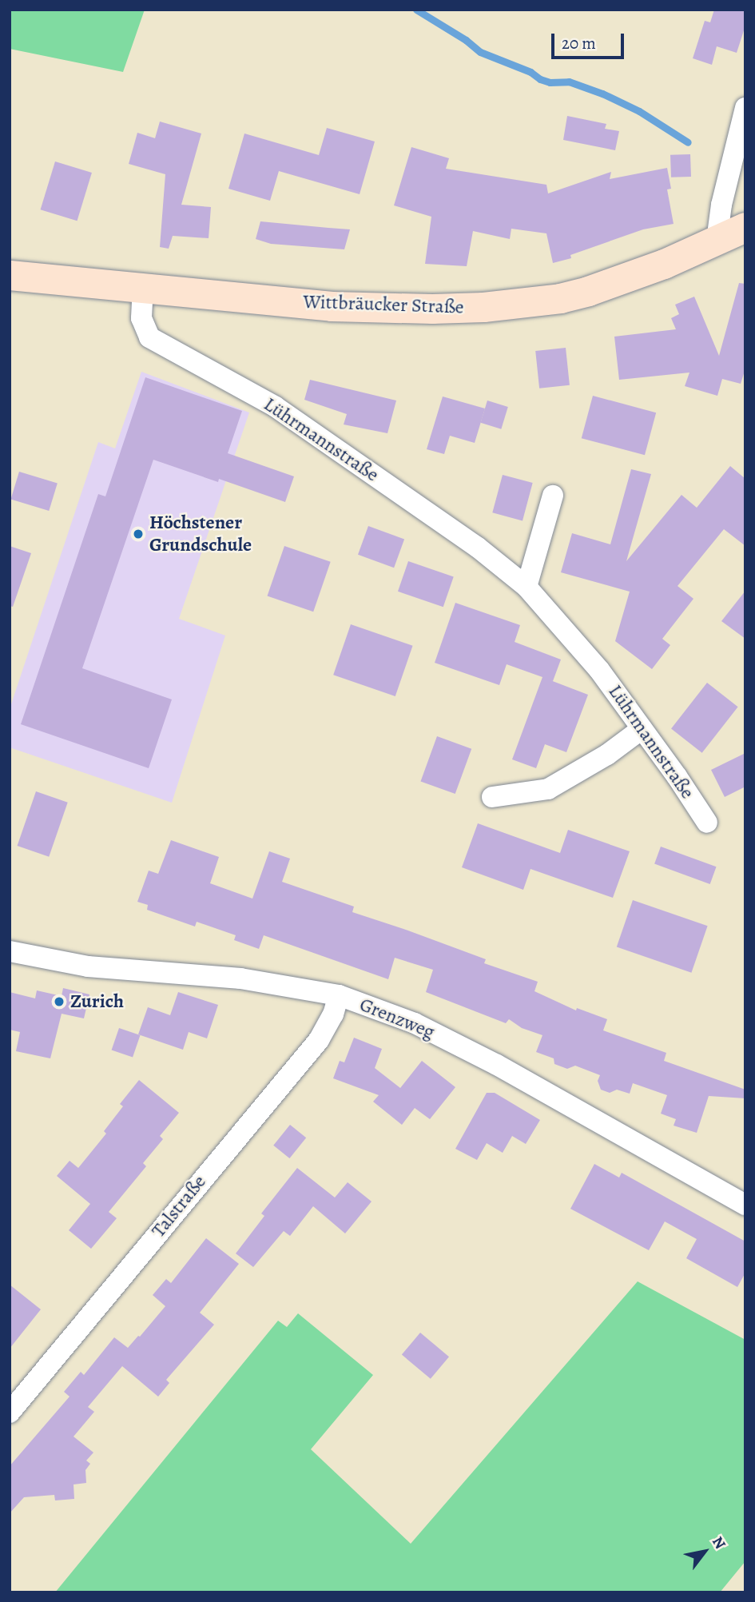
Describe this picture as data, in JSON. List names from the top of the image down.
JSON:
{
  "streets": {
    "main road": ["Wittbräucker Straße"],
    "street": ["Lührmannstraße", "Grenzweg", "Talstraße"]
  },
  "crossings": [
    ["Wittbräucker Straße", "Lührmannstraße"],
    ["Grenzweg", "Talstraße"]
  ],
  "places": ["Höchstener Grundschule", "Zurich"],
  "scale_bar": "20 m",
  "north": "top right"
}
